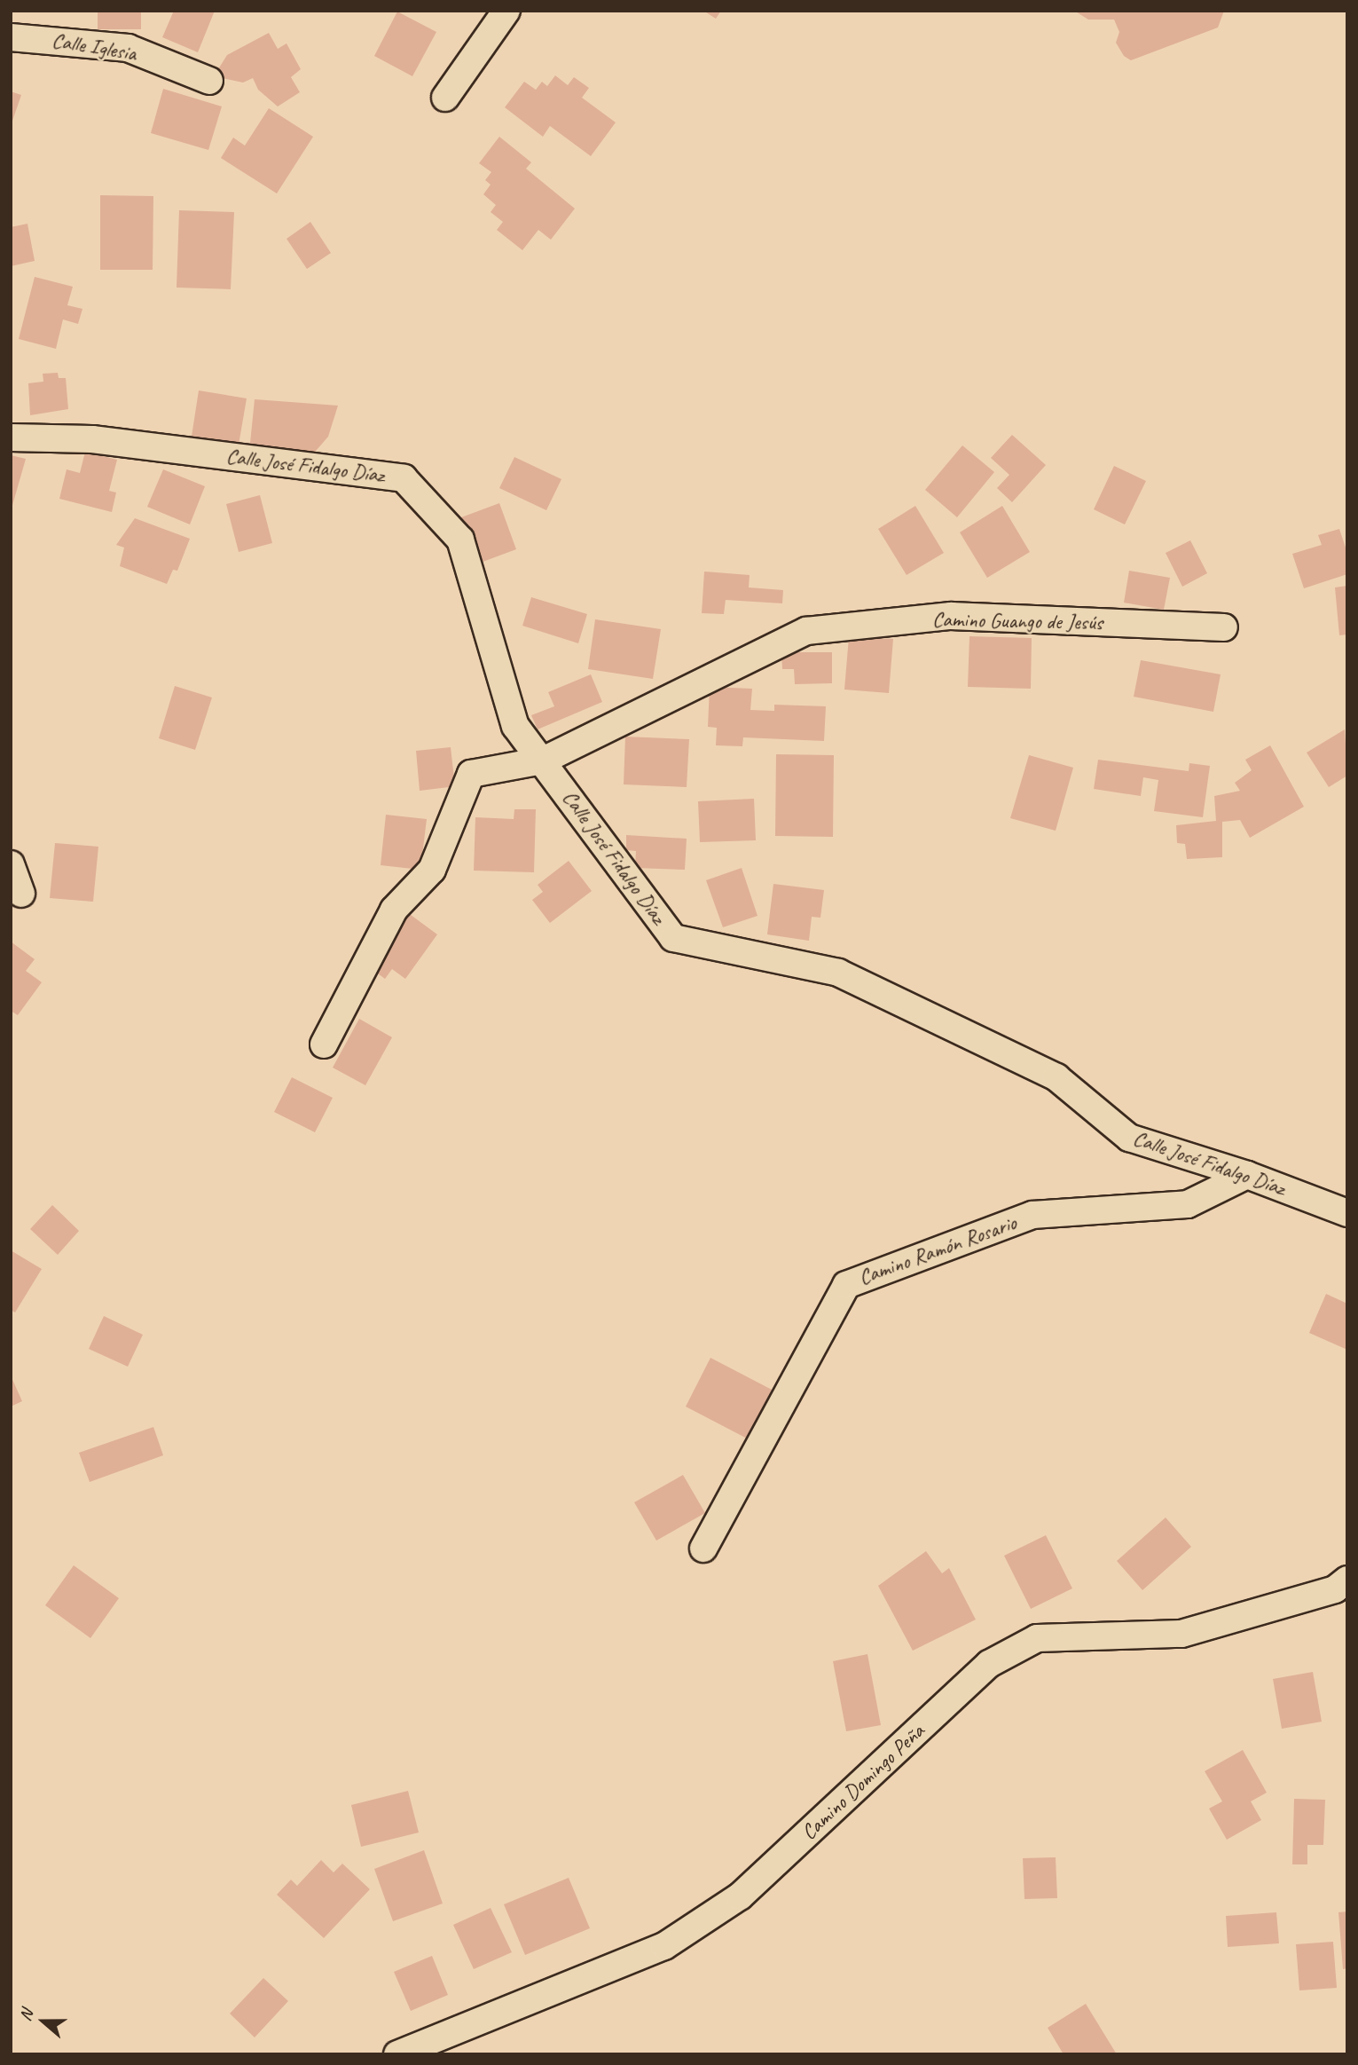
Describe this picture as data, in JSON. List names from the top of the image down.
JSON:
{
  "streets": {
    "street": [
      "Calle Iglesia",
      "Calle José Fidalgo Díaz",
      "Camino Guango de Jesús",
      "Camino Ramón Rosario",
      "Camino Domingo Peña"
    ]
  },
  "crossings": [
    ["Calle José Fidalgo Díaz", "Camino Guango de Jesús"],
    ["Calle José Fidalgo Díaz", "Camino Ramón Rosario"]
  ],
  "north": "left"
}
